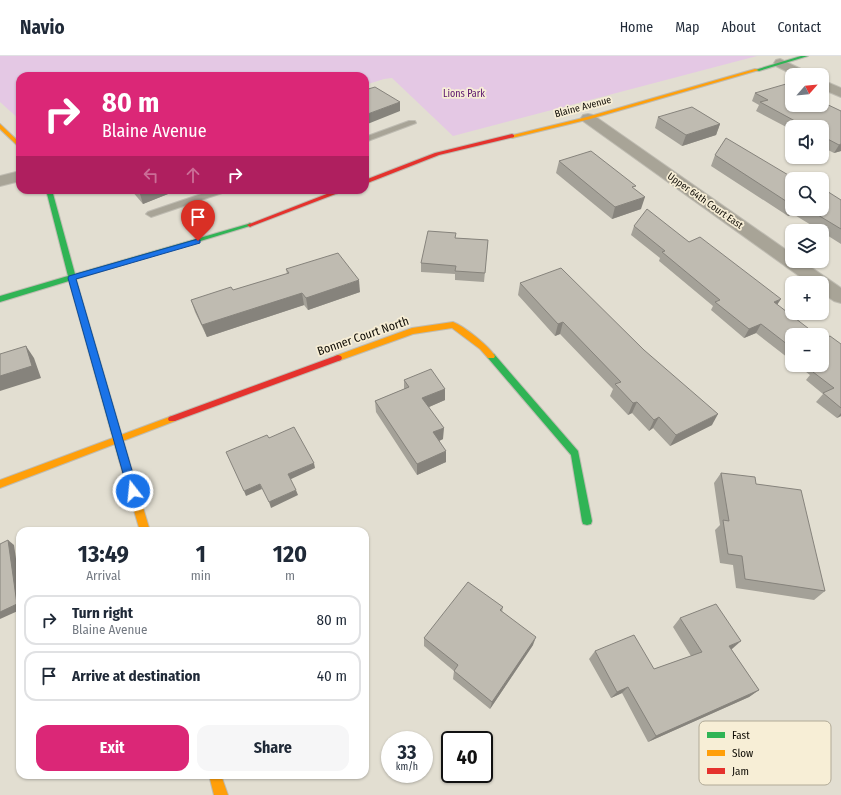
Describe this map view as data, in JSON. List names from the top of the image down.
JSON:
{
  "streets": {
    "street": ["Blaine Avenue", "Upper 64th Court East", "Bonner Court North"]
  },
  "crossings": [
    ["Blaine Avenue", "Upper 64th Court East"]
  ],
  "parks": ["Lions Park"],
  "legend": ["Fast", "Slow", "Jam"],
  "north": "top right",
  "page": {
    "header": "Navio",
    "nav": [
      "Home",
      "Map",
      "About",
      "Contact"
    ],
    "map_buttons": ["+", "−"],
    "turn": ["80 m", "Blaine Avenue"],
    "eta": [
      "13:49",
      "Arrival",
      "1",
      "min",
      "120",
      "m"
    ],
    "list": [
      {
        "name": "Turn right",
        "note": "Blaine Avenue",
        "value": "80 m"
      },
      {
        "name": "Arrive at destination",
        "value": "40 m"
      }
    ],
    "buttons": ["Exit", "Share"],
    "speed": "33 km/h",
    "limit": "40"
  }
}
